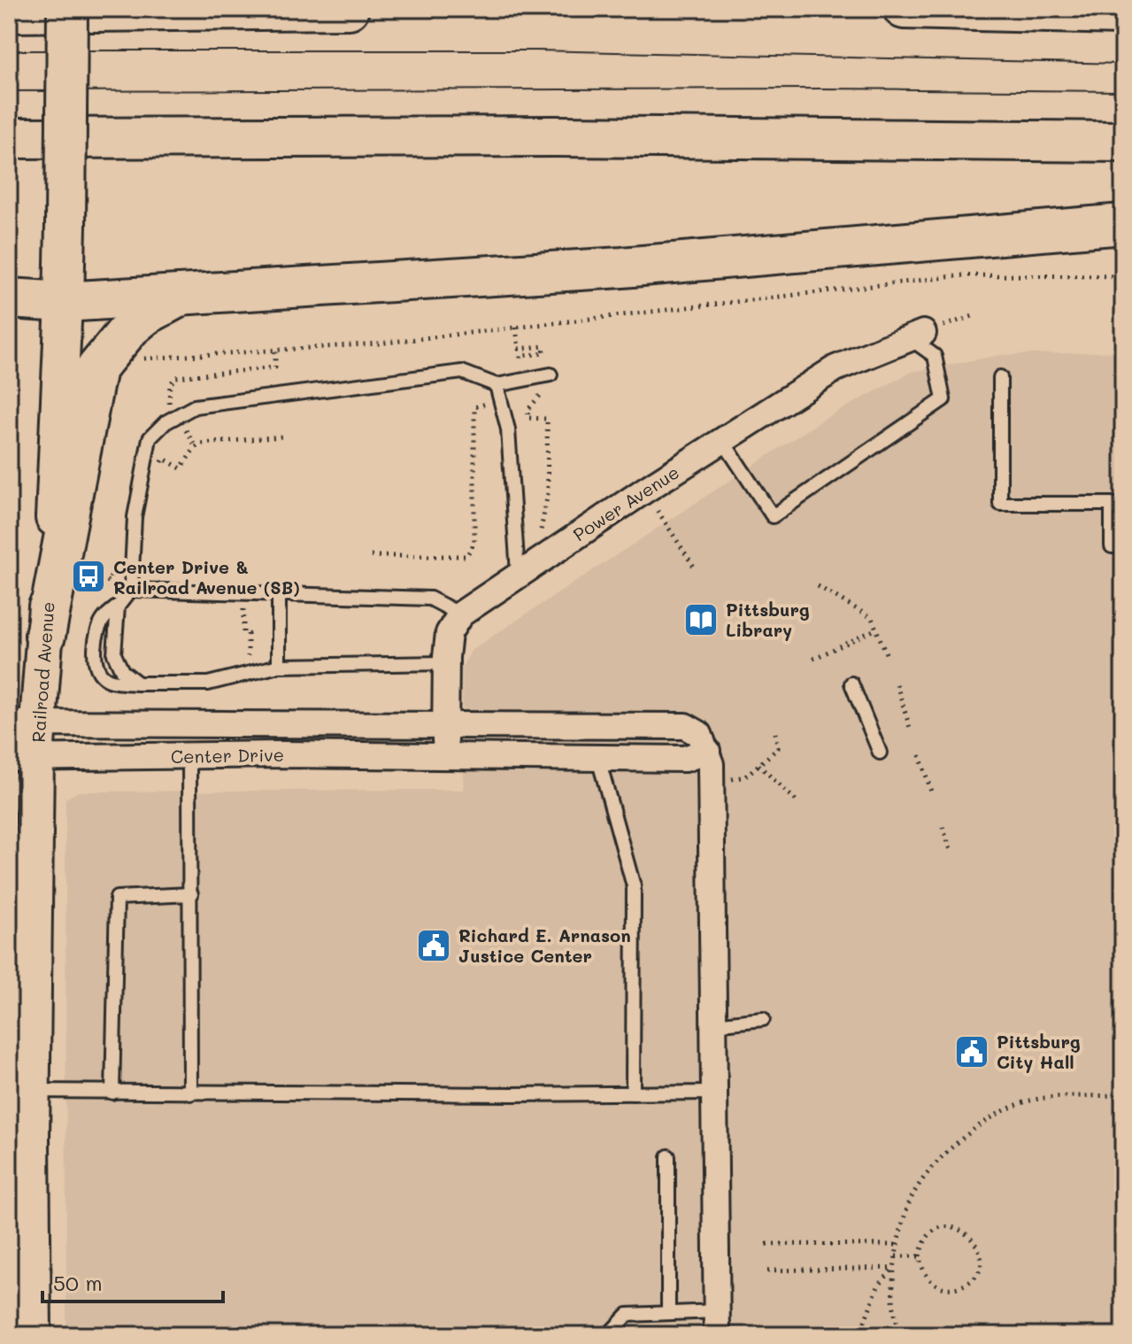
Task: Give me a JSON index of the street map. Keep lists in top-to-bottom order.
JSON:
{
  "streets": {
    "main road": ["Railroad Avenue"],
    "street": ["Power Avenue", "Center Drive"]
  },
  "crossings": [
    ["Railroad Avenue", "Center Drive"]
  ],
  "places": {
    "bus stop": ["Center Drive & Railroad Avenue (SB)"],
    "library": ["Pittsburg Library"],
    "public building": ["Richard E. Arnason Justice Center", "Pittsburg City Hall"]
  },
  "scale_bar": "50 m"
}
